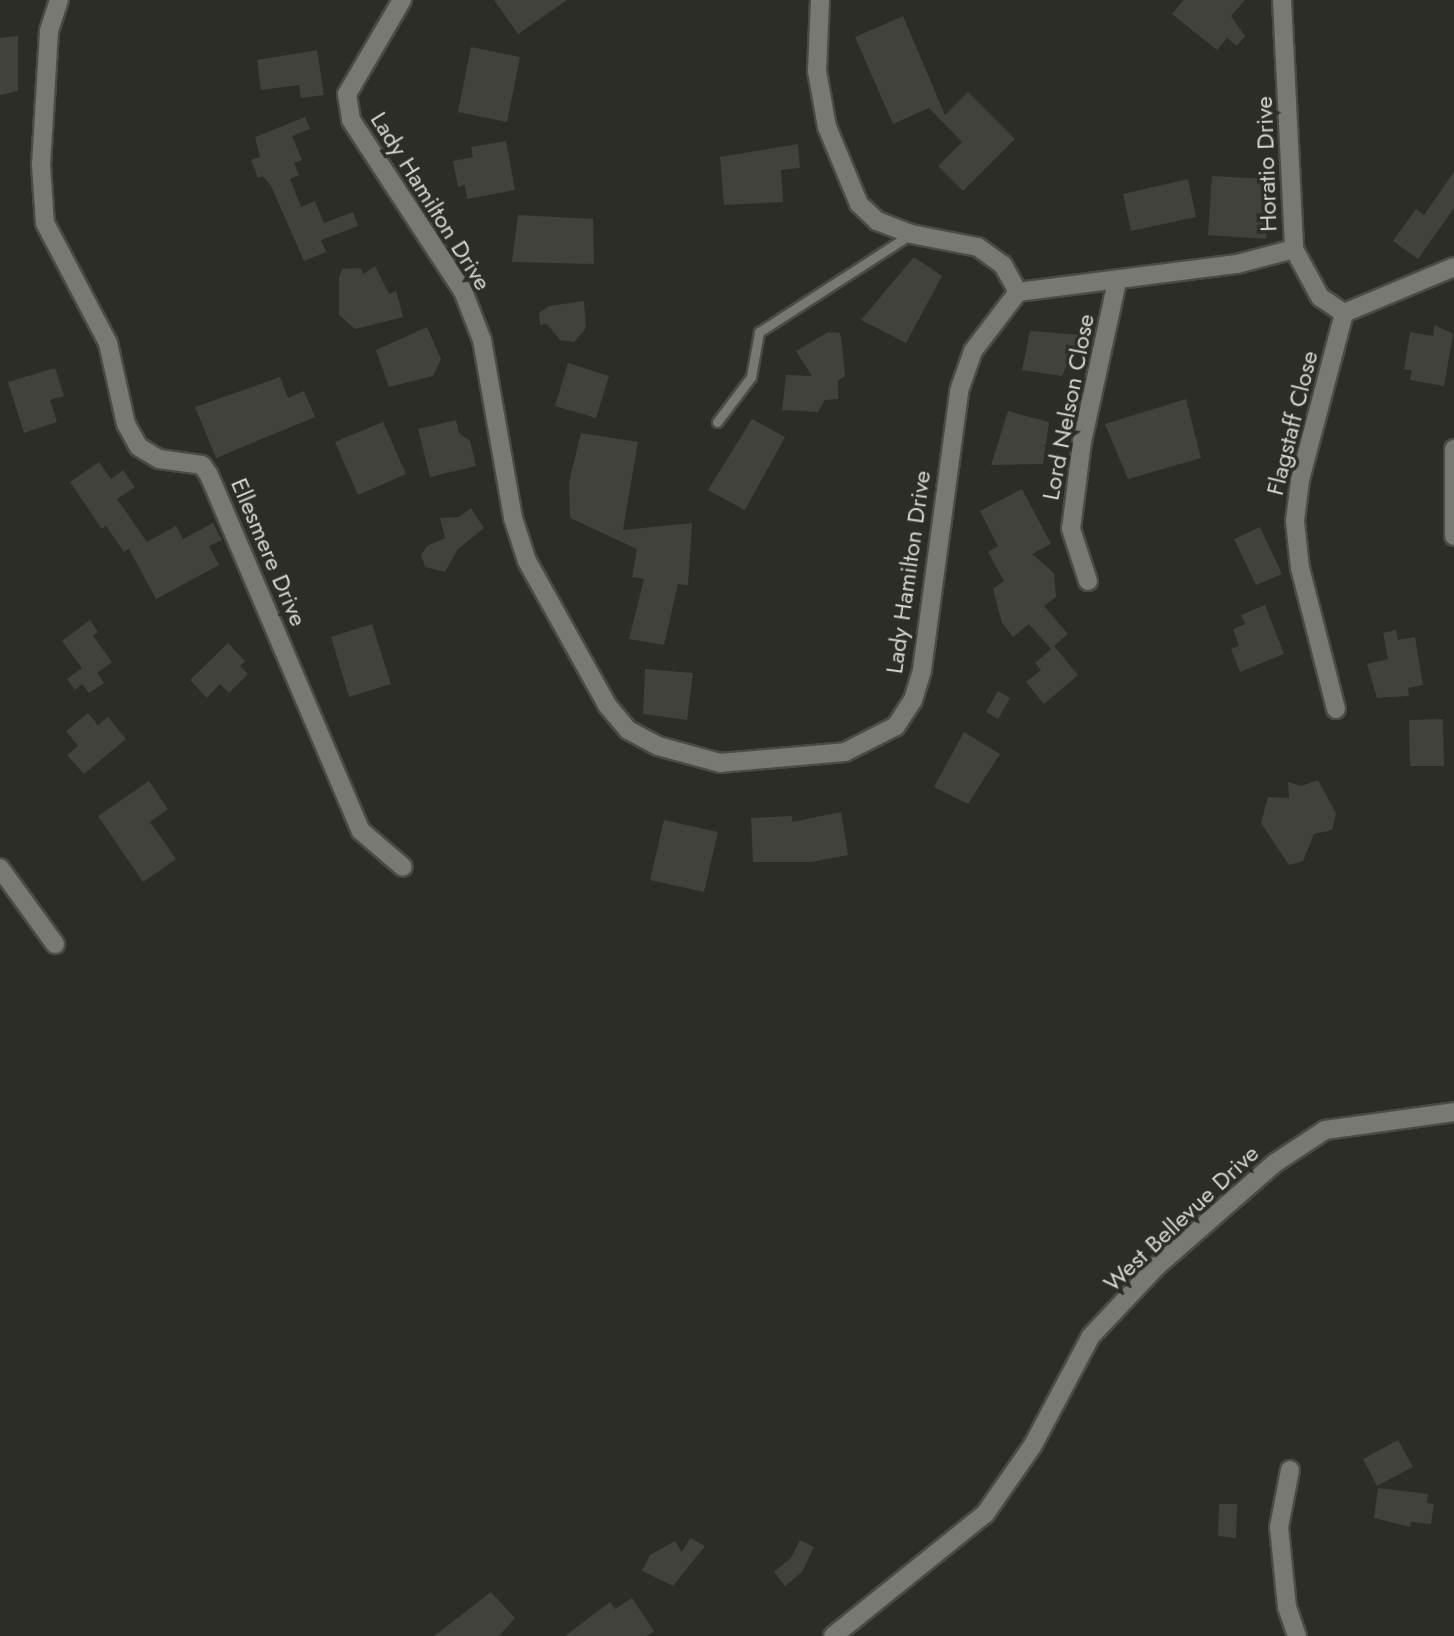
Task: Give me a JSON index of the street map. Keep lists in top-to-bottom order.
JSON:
{
  "streets": {
    "street": [
      "Horatio Drive",
      "Lady Hamilton Drive",
      "Lord Nelson Close",
      "Flagstaff Close",
      "Ellesmere Drive",
      "West Bellevue Drive"
    ]
  },
  "crossings": [
    ["Horatio Drive", "Flagstaff Close"]
  ]
}
